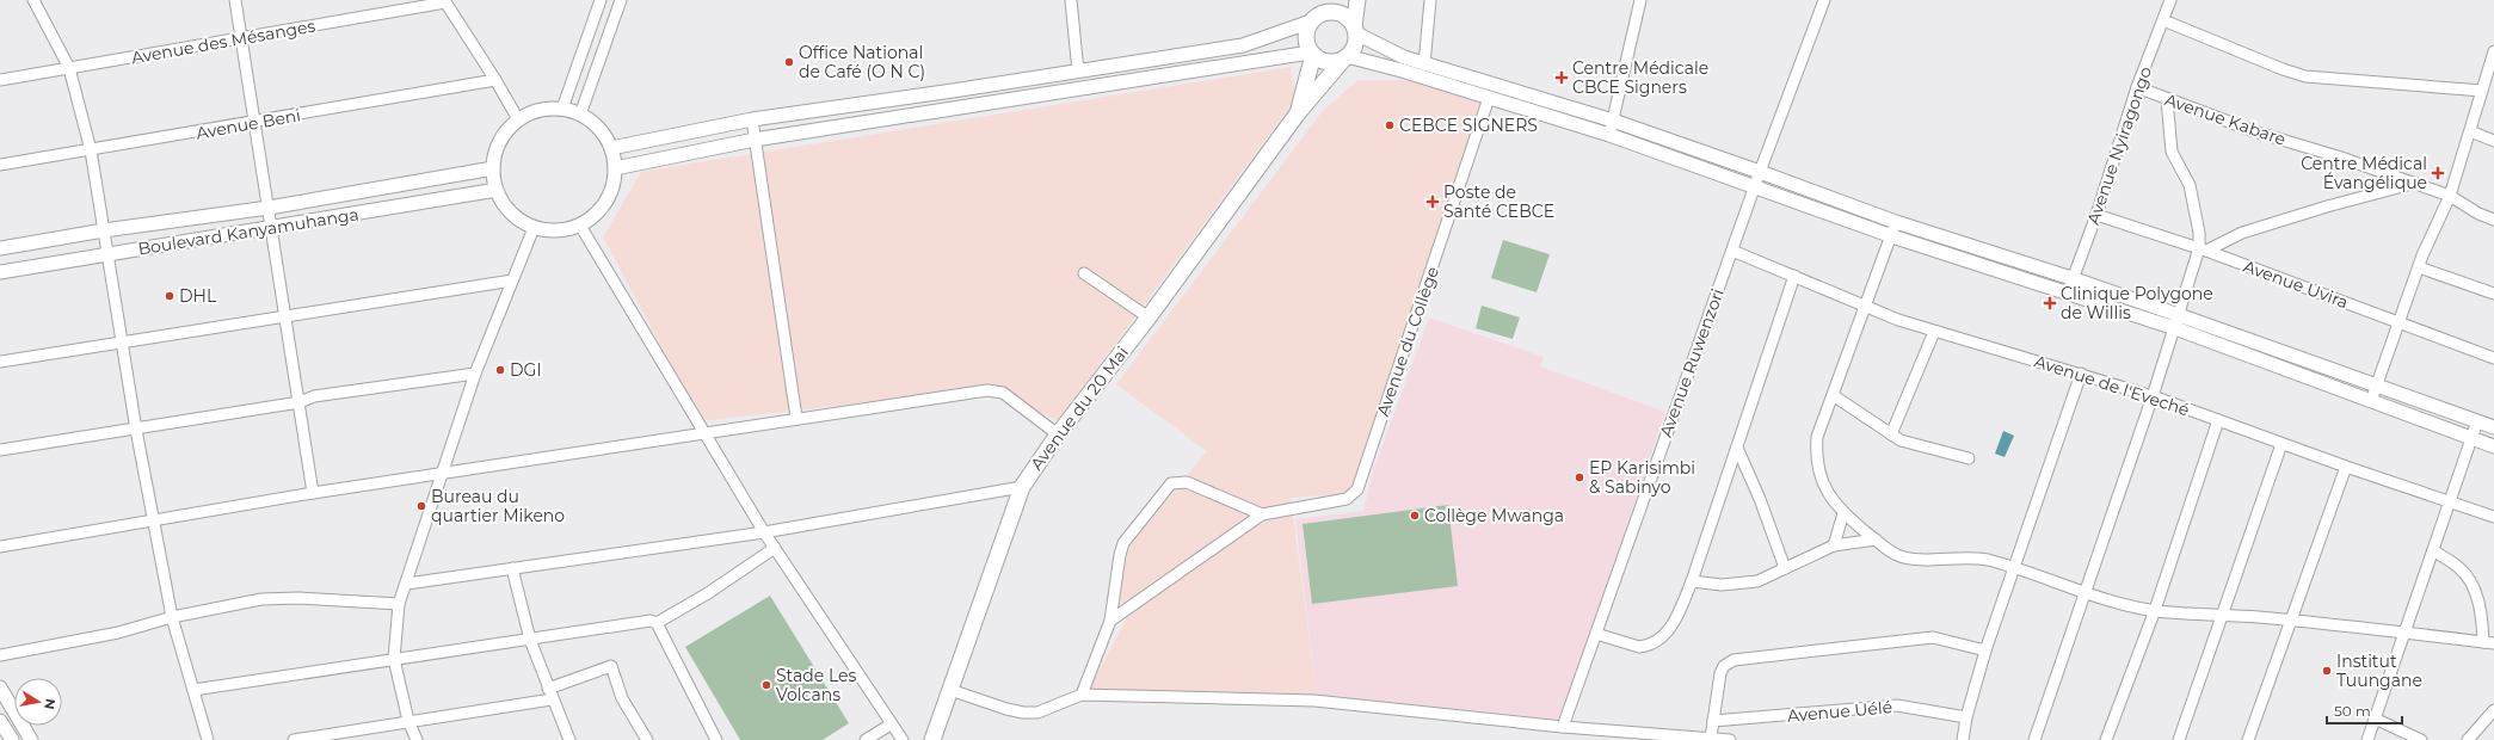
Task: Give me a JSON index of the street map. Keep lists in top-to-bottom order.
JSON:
{
  "streets": {
    "highway": ["Avenue du 20 Mai"],
    "main road": ["Boulevard Kanyamuhanga"],
    "street": [
      "Avenue des Mésanges",
      "Avenue Kabare",
      "Avenue Beni",
      "Avenue Nyiragongo",
      "Avenue Uvira",
      "Avenue du Collège",
      "Avenue Ruwenzori",
      "Avenue de l'Eveché",
      "Avenue Uélé"
    ]
  },
  "crossings": [
    ["Avenue Kabare", "Avenue Nyiragongo"],
    ["Avenue Nyiragongo", "Avenue Uvira"],
    ["Avenue Ruwenzori", "Avenue de l'Eveché"]
  ],
  "places": {
    "other": [
      "Office National de Café (O N C)",
      "CEBCE SIGNERS",
      "DHL",
      "DGI",
      "EP Karisimbi & Sabinyo",
      "Bureau du quartier Mikeno",
      "Collège Mwanga",
      "Institut Tuungane",
      "Stade Les Volcans"
    ],
    "health": [
      "Centre Médicale CBCE Signers",
      "Centre Médical Évangélique",
      "Poste de Santé CEBCE",
      "Clinique Polygone de Willis"
    ]
  },
  "scale_bar": "50 m",
  "north": "right"
}
